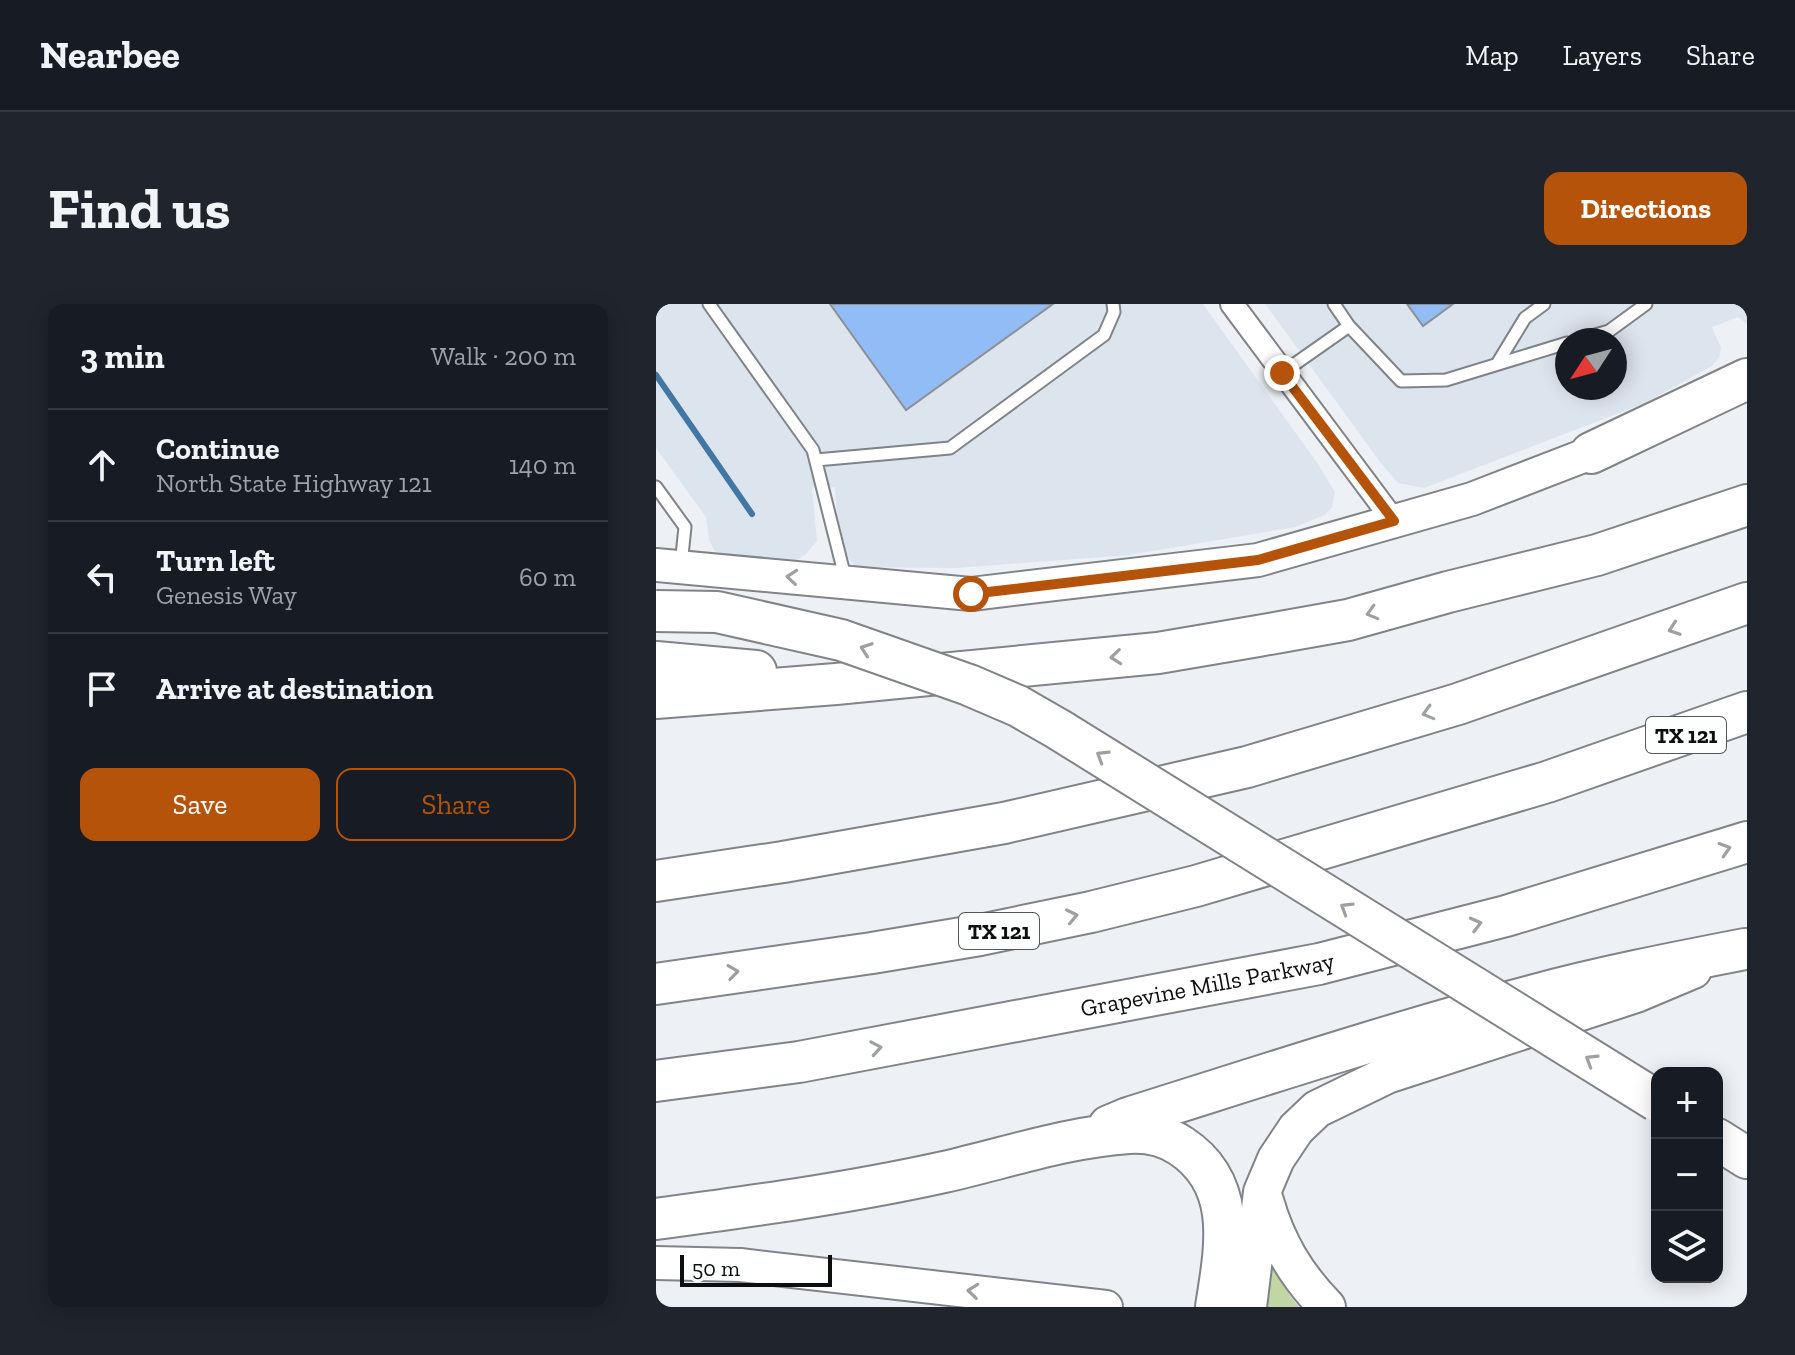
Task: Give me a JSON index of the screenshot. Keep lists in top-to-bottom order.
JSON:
{
  "streets": {
    "highway": ["TX 121", "Grapevine Mills Parkway"]
  },
  "scale_bar": "50 m",
  "north": "bottom left",
  "page": {
    "header": "Nearbee",
    "nav": ["Map", "Layers", "Share"],
    "buttons": [
      "Directions",
      ["Save", "Share"]
    ],
    "title": "Find us",
    "heading": ["3 min", "Walk · 200 m"],
    "list": [
      ["Continue", "North State Highway 121", "140 m"],
      ["Turn left", "Genesis Way", "60 m"],
      "Arrive at destination"
    ],
    "map_buttons": ["+", "−"],
    "scale": "50 m"
  }
}
